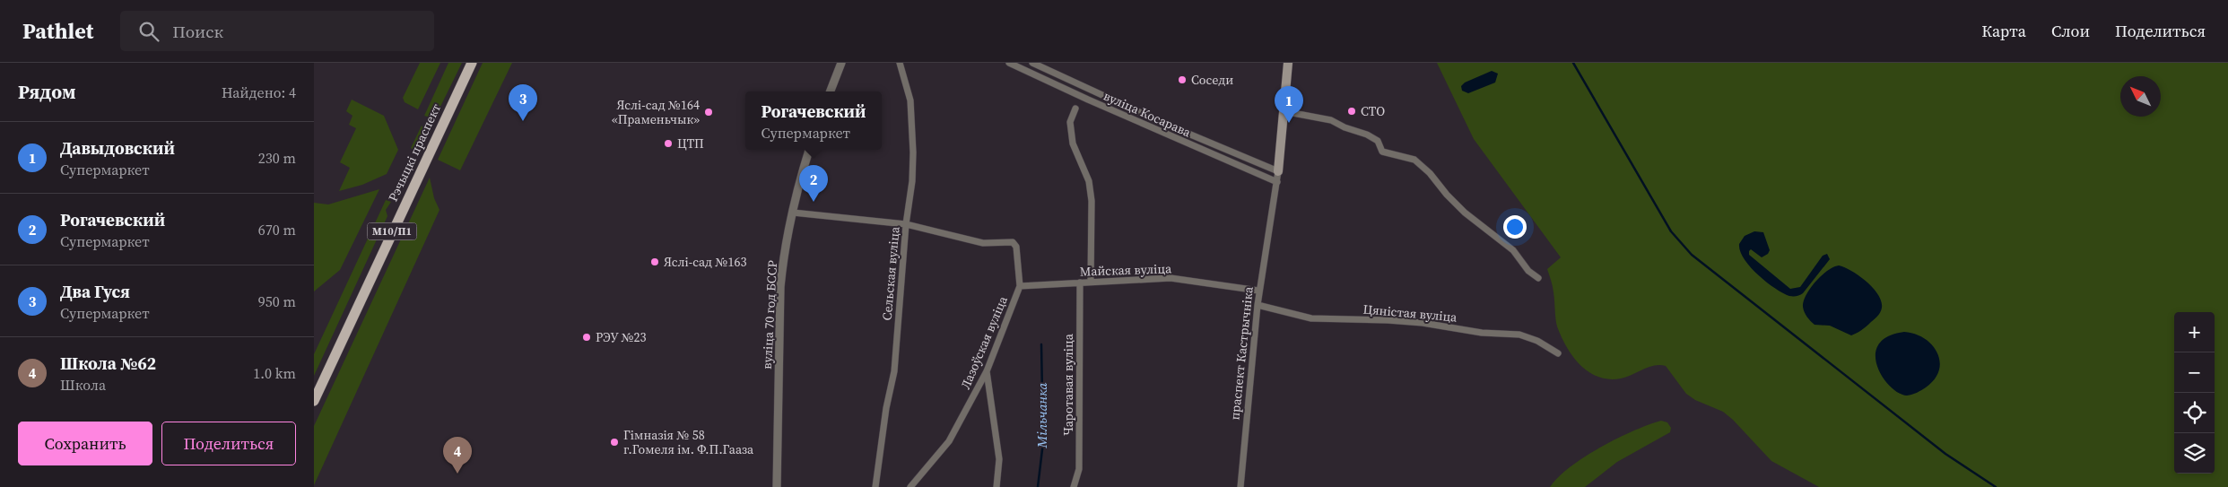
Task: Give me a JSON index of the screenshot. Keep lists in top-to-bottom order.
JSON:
{
  "streets": {
    "main road": ["Рэчыцкі праспект", "М10/П1"],
    "street": [
      "вуліца Косарава",
      "Майская вуліца",
      "Сельская вуліца",
      "Цяністая вуліца",
      "вуліца 70 год БССР",
      "Лазоўская вуліца",
      "праспект Кастрычніка",
      "Чаротавая вуліца"
    ]
  },
  "crossings": [
    ["вуліца Косарава", "праспект Кастрычніка"],
    ["Майская вуліца", "Лазоўская вуліца"],
    ["Майская вуліца", "праспект Кастрычніка"],
    ["Майская вуліца", "Чаротавая вуліца"],
    ["Сельская вуліца", "Лазоўская вуліца"],
    ["Цяністая вуліца", "праспект Кастрычніка"]
  ],
  "water": ["Мільчанка"],
  "places": [
    "Соседи",
    "СТО",
    "Яслі-сад №164 «Праменьчык»",
    "ЦТП",
    "Яслі-сад №163",
    "РЭУ №23",
    "Гімназія № 58 г.Гомеля ім. Ф.П.Гааза"
  ],
  "north": "top left",
  "page": {
    "header": "Pathlet",
    "search": "Поиск",
    "nav": ["Карта", "Слои", "Поделиться"],
    "heading": ["Рядом", "Найдено: 4"],
    "pins": [
      "3",
      "1",
      "2",
      "4"
    ],
    "popup": ["Рогачевский", "Супермаркет"],
    "list": [
      {
        "mark": "1",
        "name": "Давыдовский",
        "note": "Супермаркет",
        "value": "230 m"
      },
      {
        "mark": "2",
        "name": "Рогачевский",
        "note": "Супермаркет",
        "value": "670 m"
      },
      {
        "mark": "3",
        "name": "Два Гуся",
        "note": "Супермаркет",
        "value": "950 m"
      },
      {
        "mark": "4",
        "name": "Школа №62",
        "note": "Школа",
        "value": "1.0 km"
      }
    ],
    "map_buttons": ["+", "−"],
    "buttons": ["Сохранить", "Поделиться"]
  }
}
